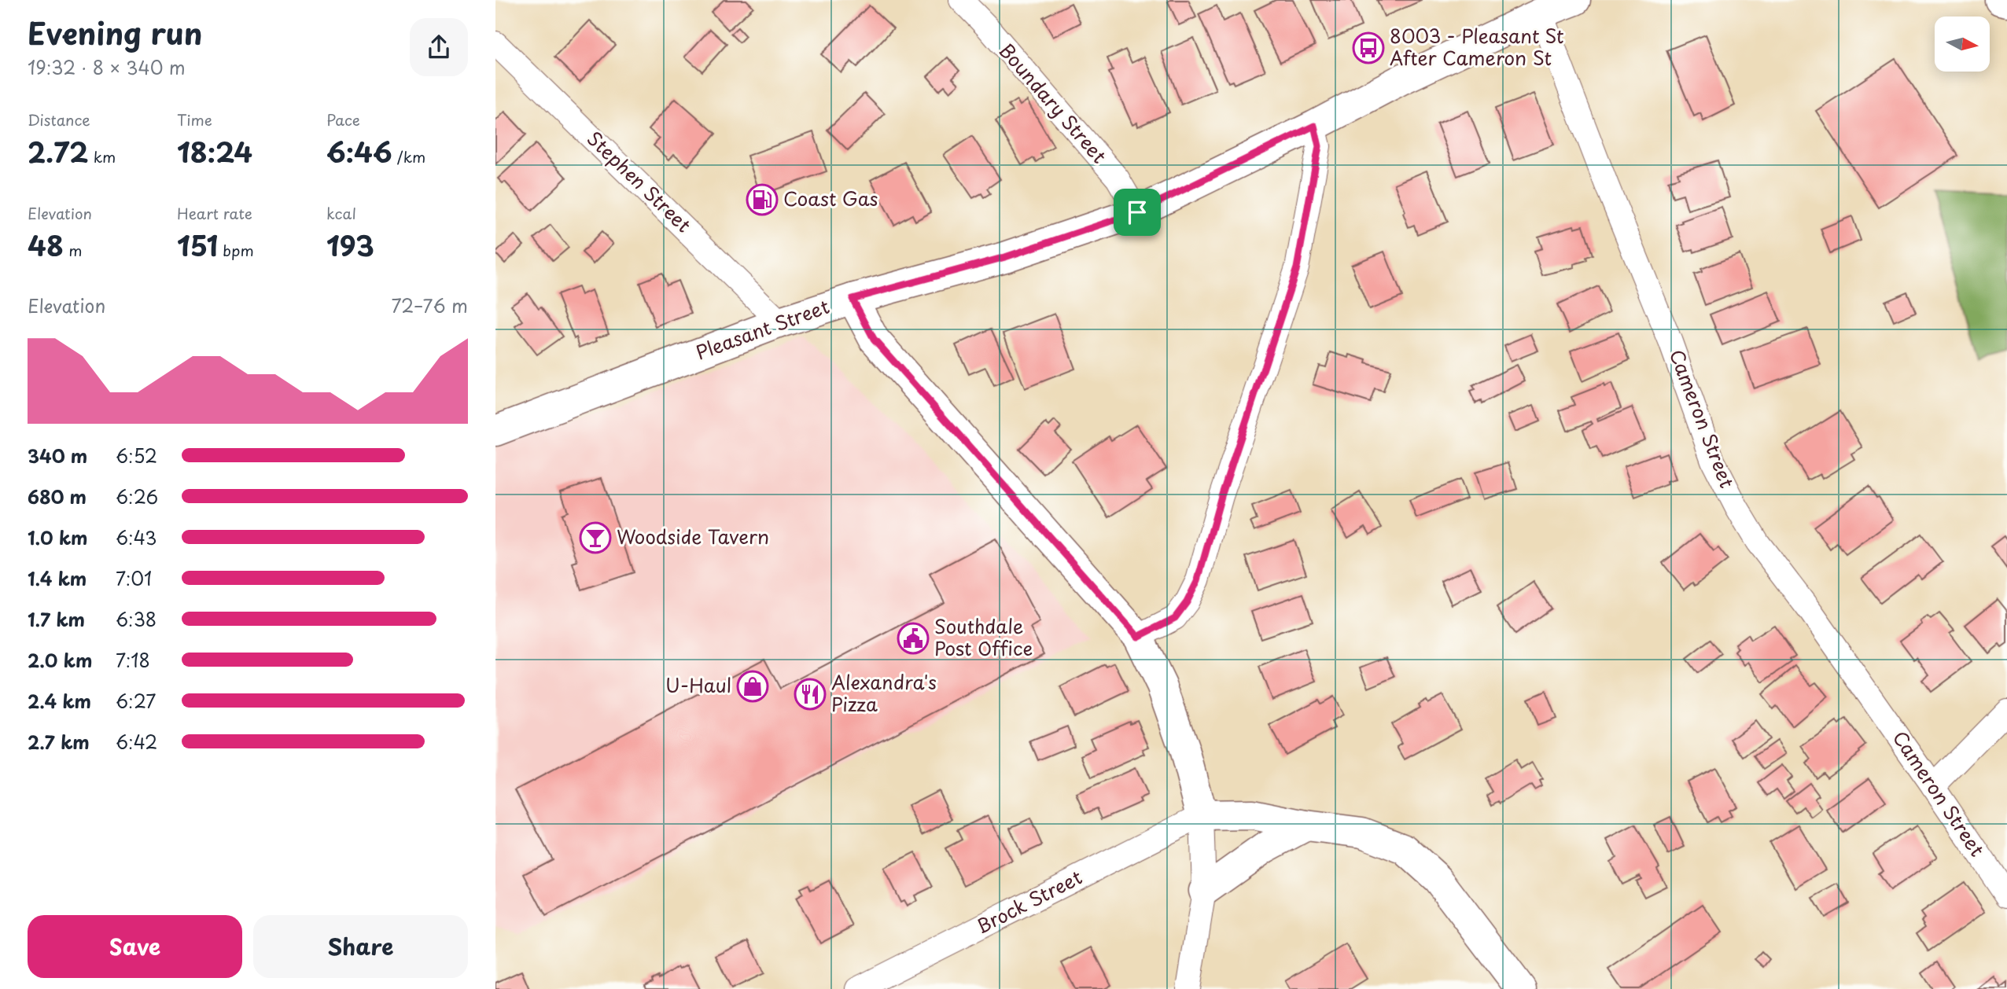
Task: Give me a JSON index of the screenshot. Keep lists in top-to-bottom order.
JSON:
{
  "streets": {
    "main road": ["Pleasant Street"],
    "street": [
      "Boundary Street",
      "Stephen Street",
      "Cameron Street",
      "Brock Street"
    ]
  },
  "crossings": [
    ["Boundary Street", "Pleasant Street"],
    ["Stephen Street", "Pleasant Street"],
    ["Pleasant Street", "Cameron Street"]
  ],
  "places": {
    "bus stop": ["8003 - Pleasant St After Cameron St"],
    "fuel station": ["Coast Gas"],
    "bar": ["Woodside Tavern"],
    "public building": ["Southdale Post Office"],
    "shop": ["U-Haul"],
    "restaurant": ["Alexandra's Pizza"]
  },
  "north": "right",
  "page": {
    "heading": ["Evening run", "19:32 · 8 × 340 m"],
    "stats": [
      ["Distance", "2.72 km"],
      ["Time", "18:24"],
      ["Pace", "6:46 /km"],
      ["Elevation", "48 m"],
      ["Heart rate", "151 bpm"],
      ["kcal", "193"]
    ],
    "chart": ["Elevation", "72–76 m"],
    "list": [
      {
        "name": "340 m",
        "note": "6:52"
      },
      {
        "name": "680 m",
        "note": "6:26"
      },
      {
        "name": "1.0 km",
        "note": "6:43"
      },
      {
        "name": "1.4 km",
        "note": "7:01"
      },
      {
        "name": "1.7 km",
        "note": "6:38"
      },
      {
        "name": "2.0 km",
        "note": "7:18"
      },
      {
        "name": "2.4 km",
        "note": "6:27"
      },
      {
        "name": "2.7 km",
        "note": "6:42"
      }
    ],
    "buttons": ["Save", "Share"]
  }
}
